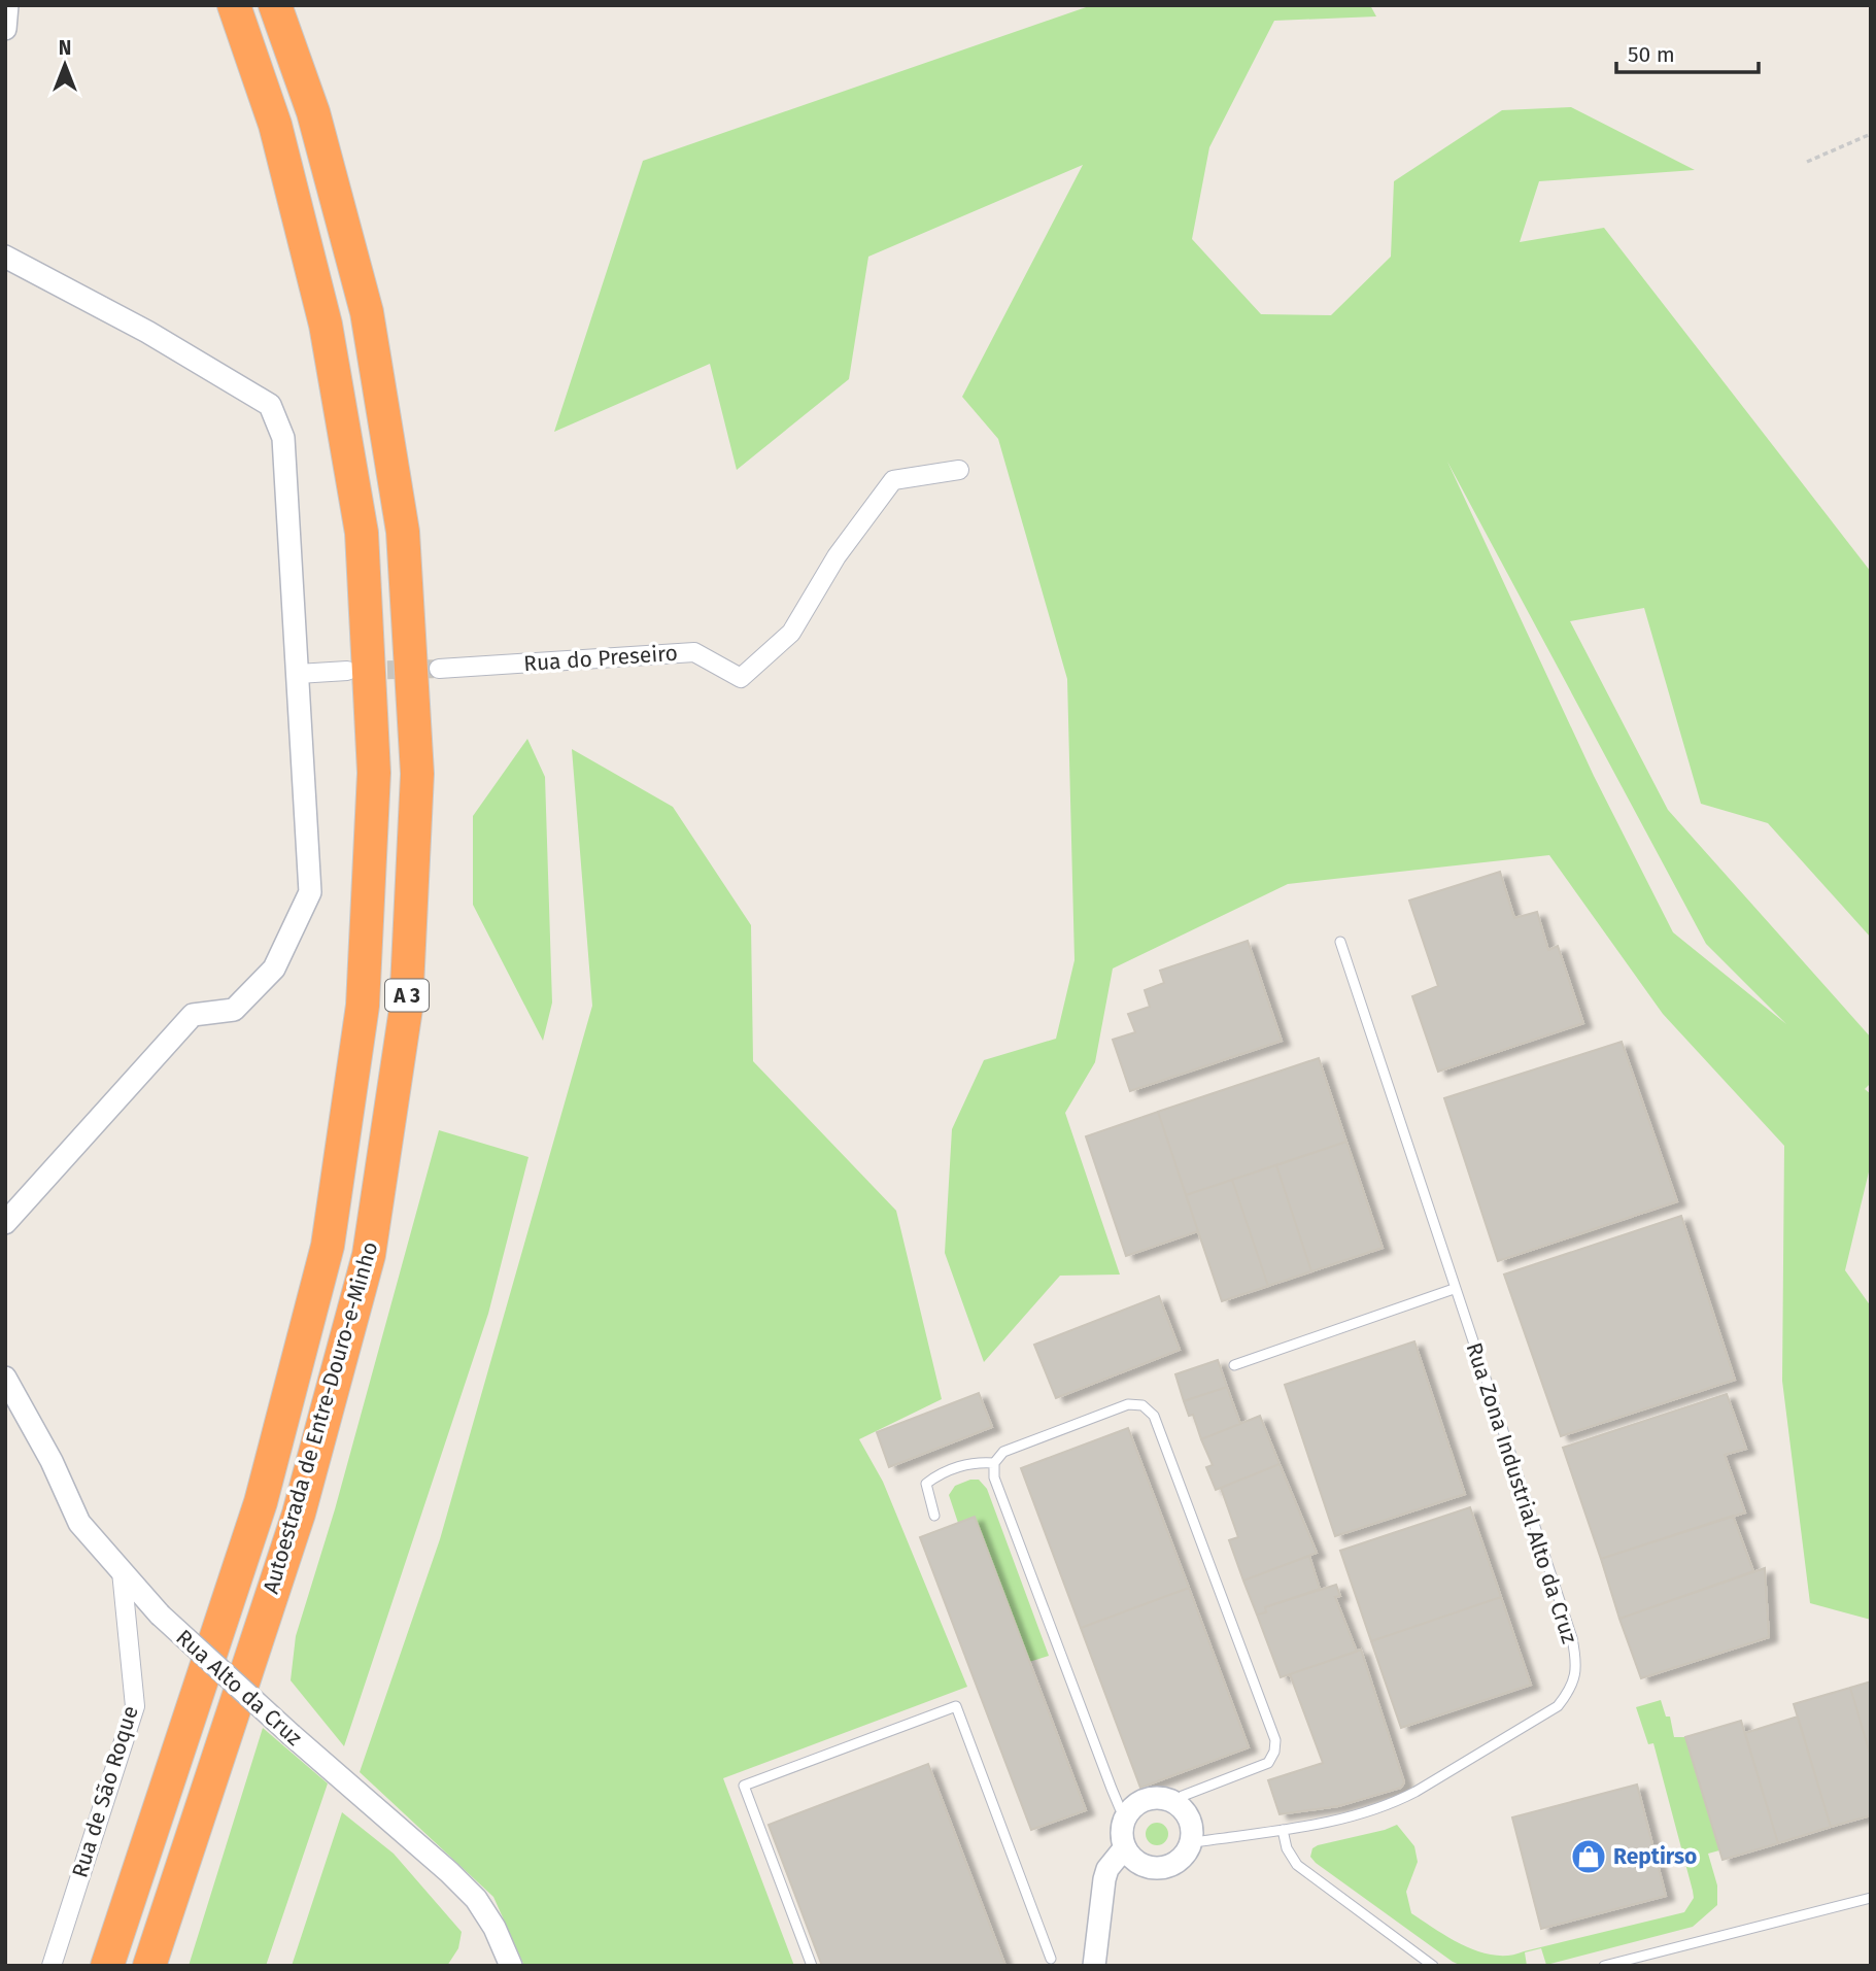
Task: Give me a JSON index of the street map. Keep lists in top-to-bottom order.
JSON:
{
  "streets": {
    "highway": ["A 3", "Autoestrada de Entre-Douro-e-Minho"],
    "street": ["Rua do Preseiro", "Rua Alto da Cruz", "Rua de São Roque"],
    "lane": ["Rua Zona Industrial Alto da Cruz"]
  },
  "crossings": [
    ["Rua Alto da Cruz", "Rua de São Roque"]
  ],
  "places": {
    "shop": ["Reptirso"]
  },
  "scale_bar": "50 m",
  "north": "top"
}
